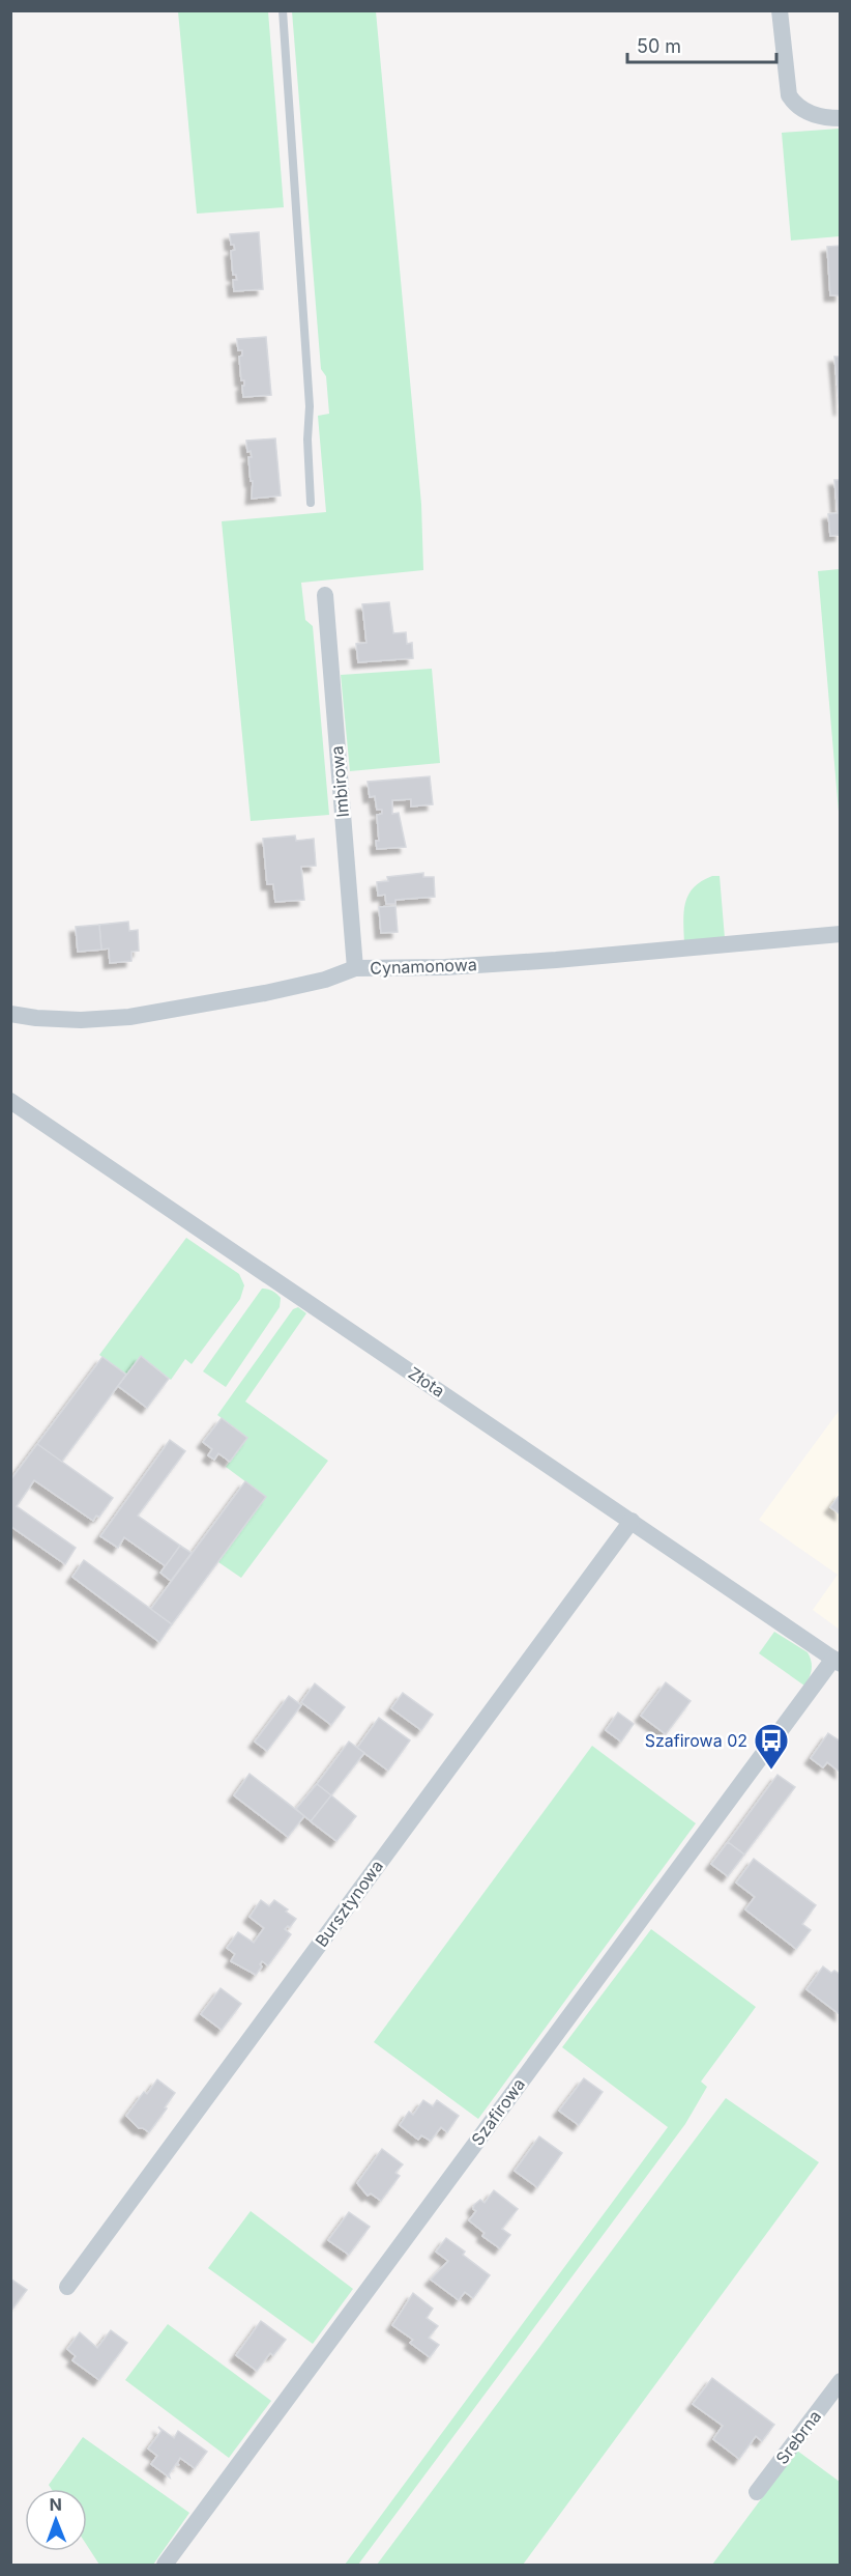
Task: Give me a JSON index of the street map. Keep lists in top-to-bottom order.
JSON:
{
  "streets": {
    "street": [
      "Imbirowa",
      "Cynamonowa",
      "Złota",
      "Bursztynowa",
      "Szafirowa",
      "Srebrna"
    ]
  },
  "crossings": [
    ["Imbirowa", "Cynamonowa"],
    ["Złota", "Bursztynowa"],
    ["Złota", "Szafirowa"]
  ],
  "places": {
    "bus stop": ["Szafirowa 02"]
  },
  "scale_bar": "50 m",
  "north": "top"
}
